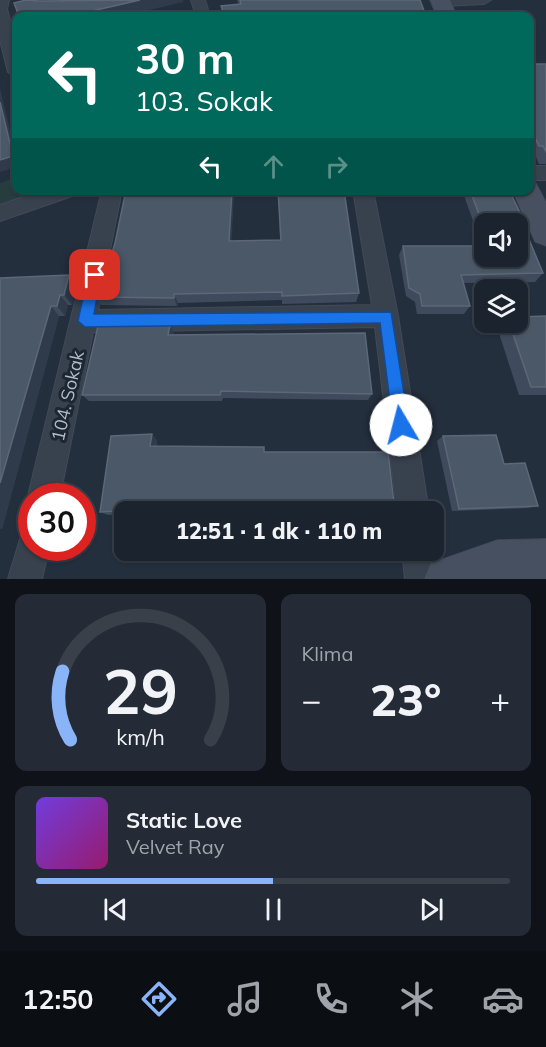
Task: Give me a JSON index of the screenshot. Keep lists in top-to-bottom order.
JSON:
{
  "streets": {
    "street": ["104. Sokak"]
  },
  "page": {
    "turn": ["30 m", "103. Sokak"],
    "limit": "30",
    "trip": "12:51 · 1 dk · 110 m",
    "tile": "Klima",
    "heat": ["−", "23°", "+"],
    "song": ["Static Love", "Velvet Ray"],
    "tabs": "12:50",
    "gauge": ["29", "km/h"]
  }
}
